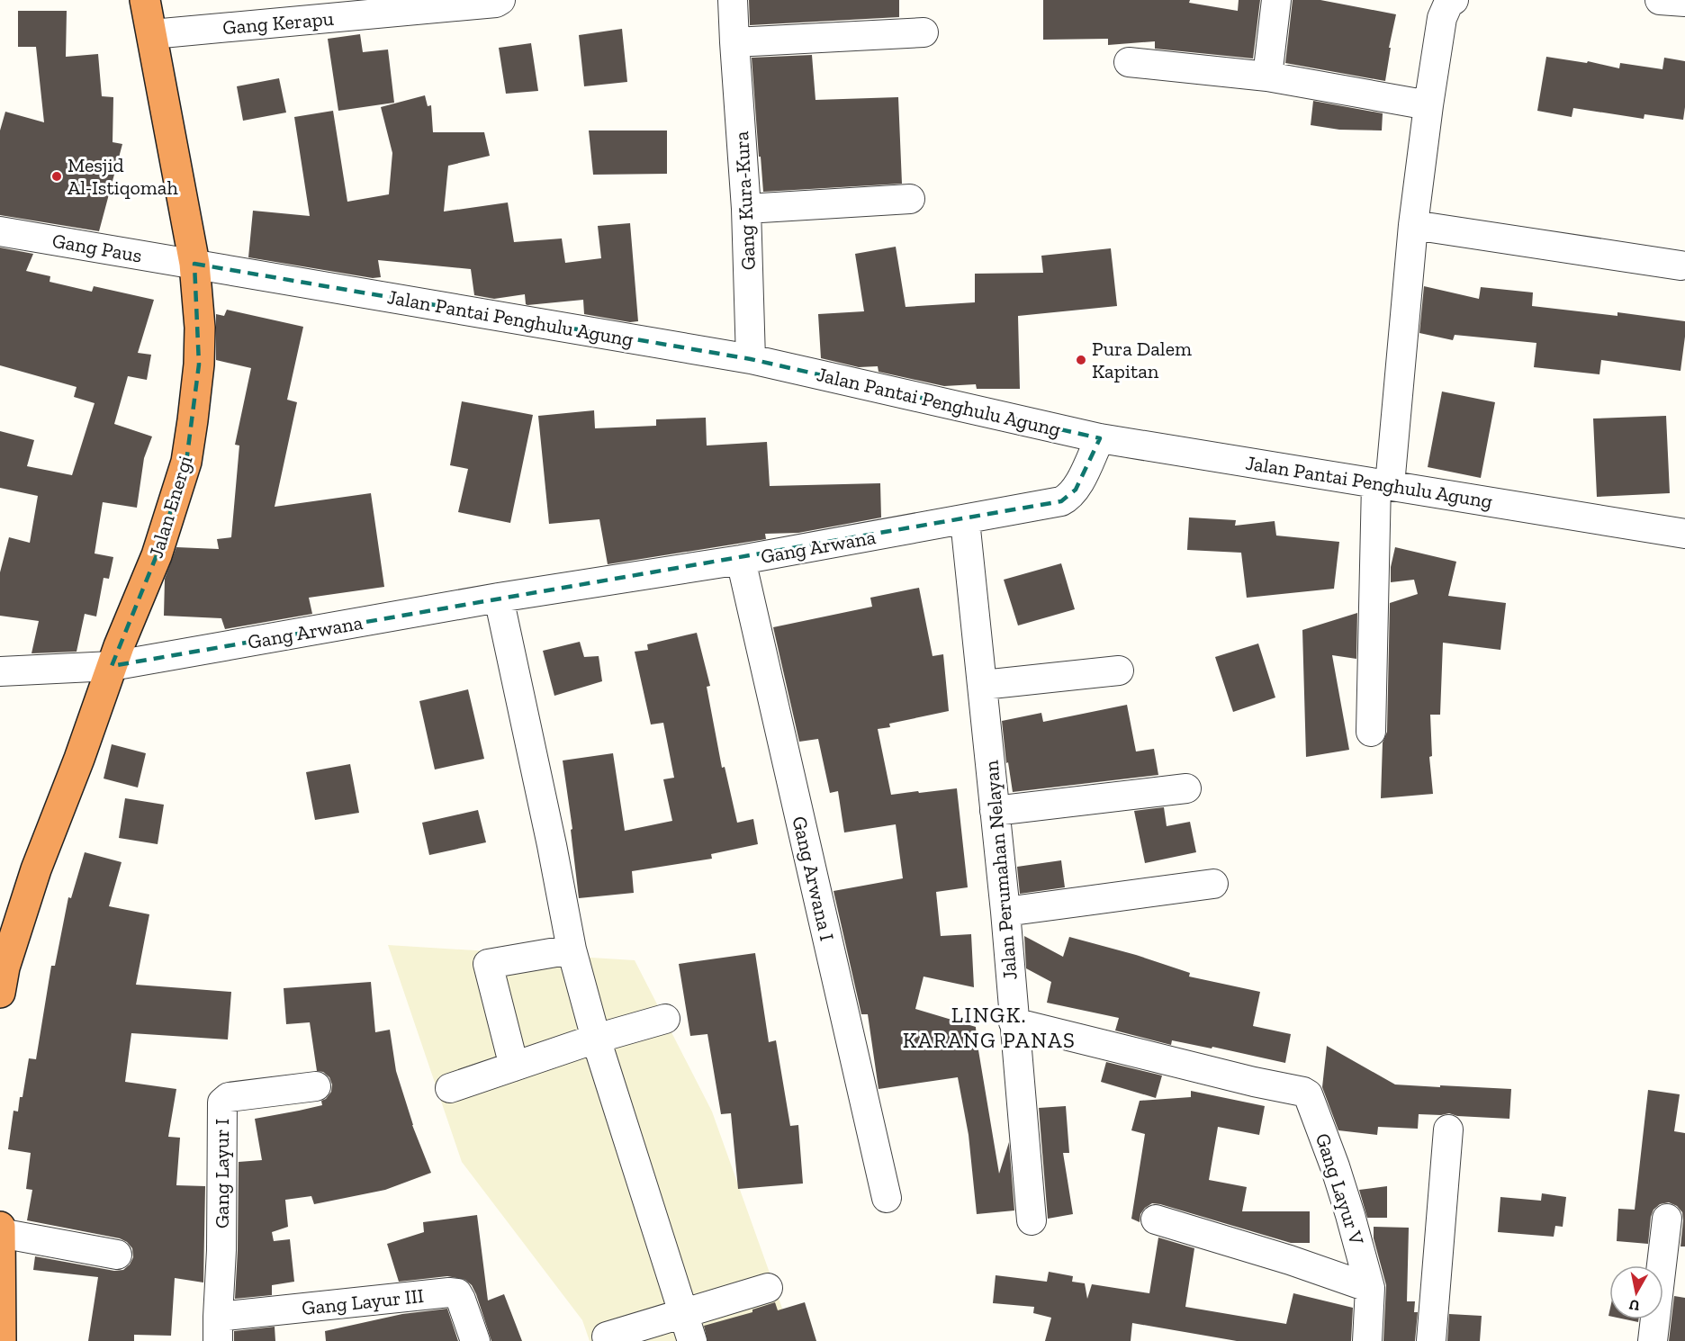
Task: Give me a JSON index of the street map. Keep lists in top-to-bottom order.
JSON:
{
  "streets": {
    "highway": ["Jalan Energi"],
    "street": [
      "Gang Kerapu",
      "Gang Kura-Kura",
      "Gang Paus",
      "Jalan Pantai Penghulu Agung",
      "Gang Arwana",
      "Jalan Perumahan Nelayan",
      "Gang Arwana I",
      "Gang Layur I",
      "Gang Layur V",
      "Gang Layur III"
    ]
  },
  "crossings": [
    ["Gang Kerapu", "Jalan Energi"],
    ["Gang Kura-Kura", "Jalan Pantai Penghulu Agung"],
    ["Gang Paus", "Jalan Pantai Penghulu Agung"],
    ["Gang Paus", "Jalan Energi"],
    ["Jalan Pantai Penghulu Agung", "Jalan Energi"],
    ["Jalan Pantai Penghulu Agung", "Gang Arwana"],
    ["Jalan Energi", "Gang Arwana"],
    ["Gang Arwana", "Jalan Perumahan Nelayan"],
    ["Gang Arwana", "Gang Arwana I"],
    ["Jalan Perumahan Nelayan", "Gang Layur V"],
    ["Gang Layur I", "Gang Layur III"]
  ],
  "districts": ["LINGK. KARANG PANAS"],
  "places": ["Mesjid Al-Istiqomah", "Pura Dalem Kapitan"],
  "north": "bottom"
}
